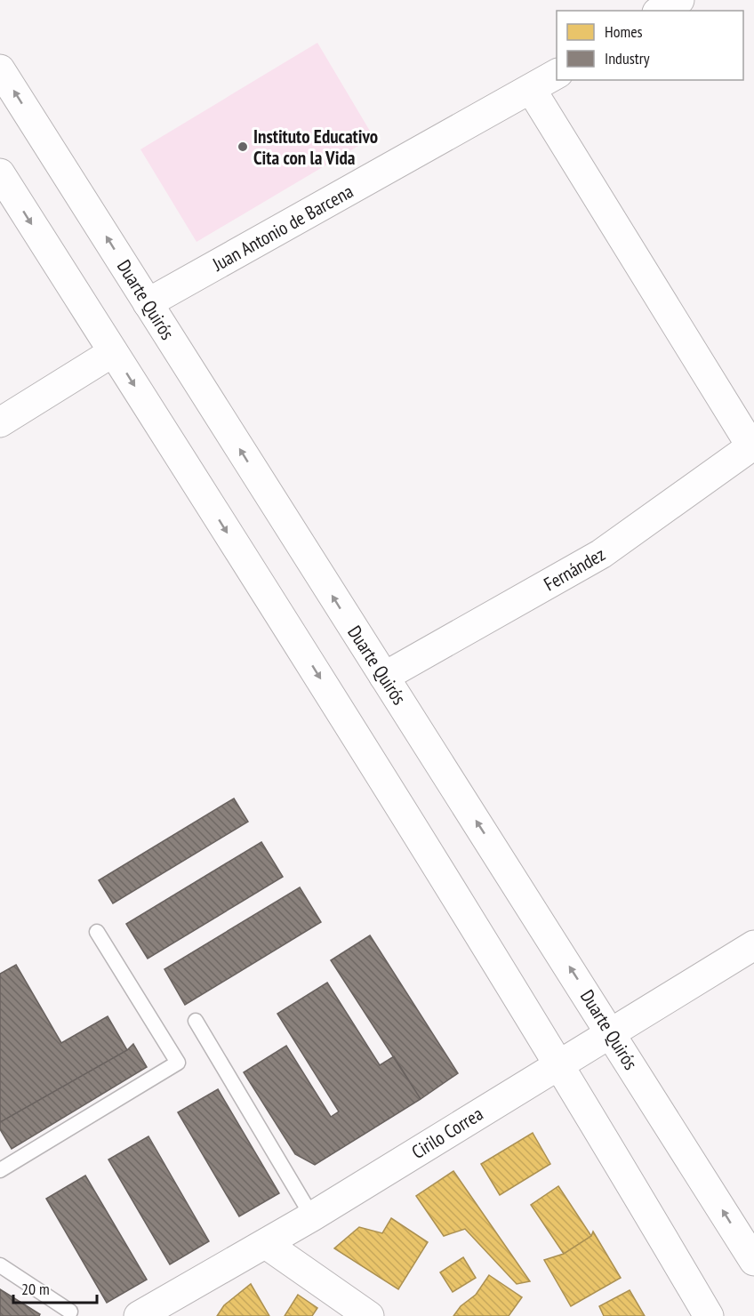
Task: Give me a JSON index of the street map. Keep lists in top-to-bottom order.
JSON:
{
  "streets": {
    "main road": [
      "Juan Antonio de Barcena",
      "Duarte Quirós",
      "Fernández",
      "Cirilo Correa"
    ]
  },
  "crossings": [
    ["Juan Antonio de Barcena", "Duarte Quirós"],
    ["Duarte Quirós", "Fernández"],
    ["Duarte Quirós", "Cirilo Correa"]
  ],
  "places": ["Instituto Educativo Cita con la Vida"],
  "legend": ["Homes", "Industry"],
  "scale_bar": "20 m"
}
